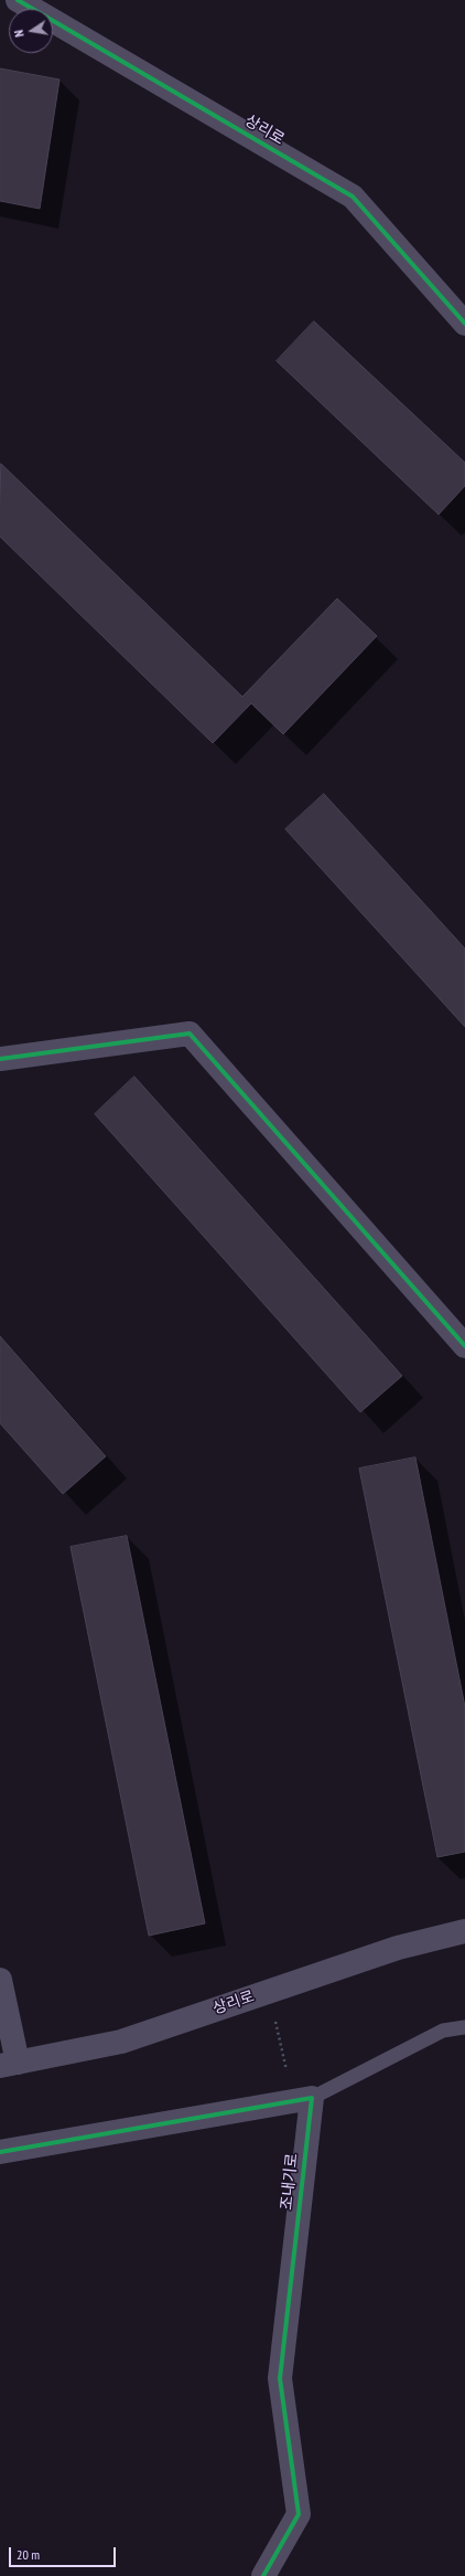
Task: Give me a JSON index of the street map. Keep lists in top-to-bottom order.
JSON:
{
  "streets": {
    "street": ["상리로", "조내기로"]
  },
  "scale_bar": "20 m",
  "north": "left"
}
